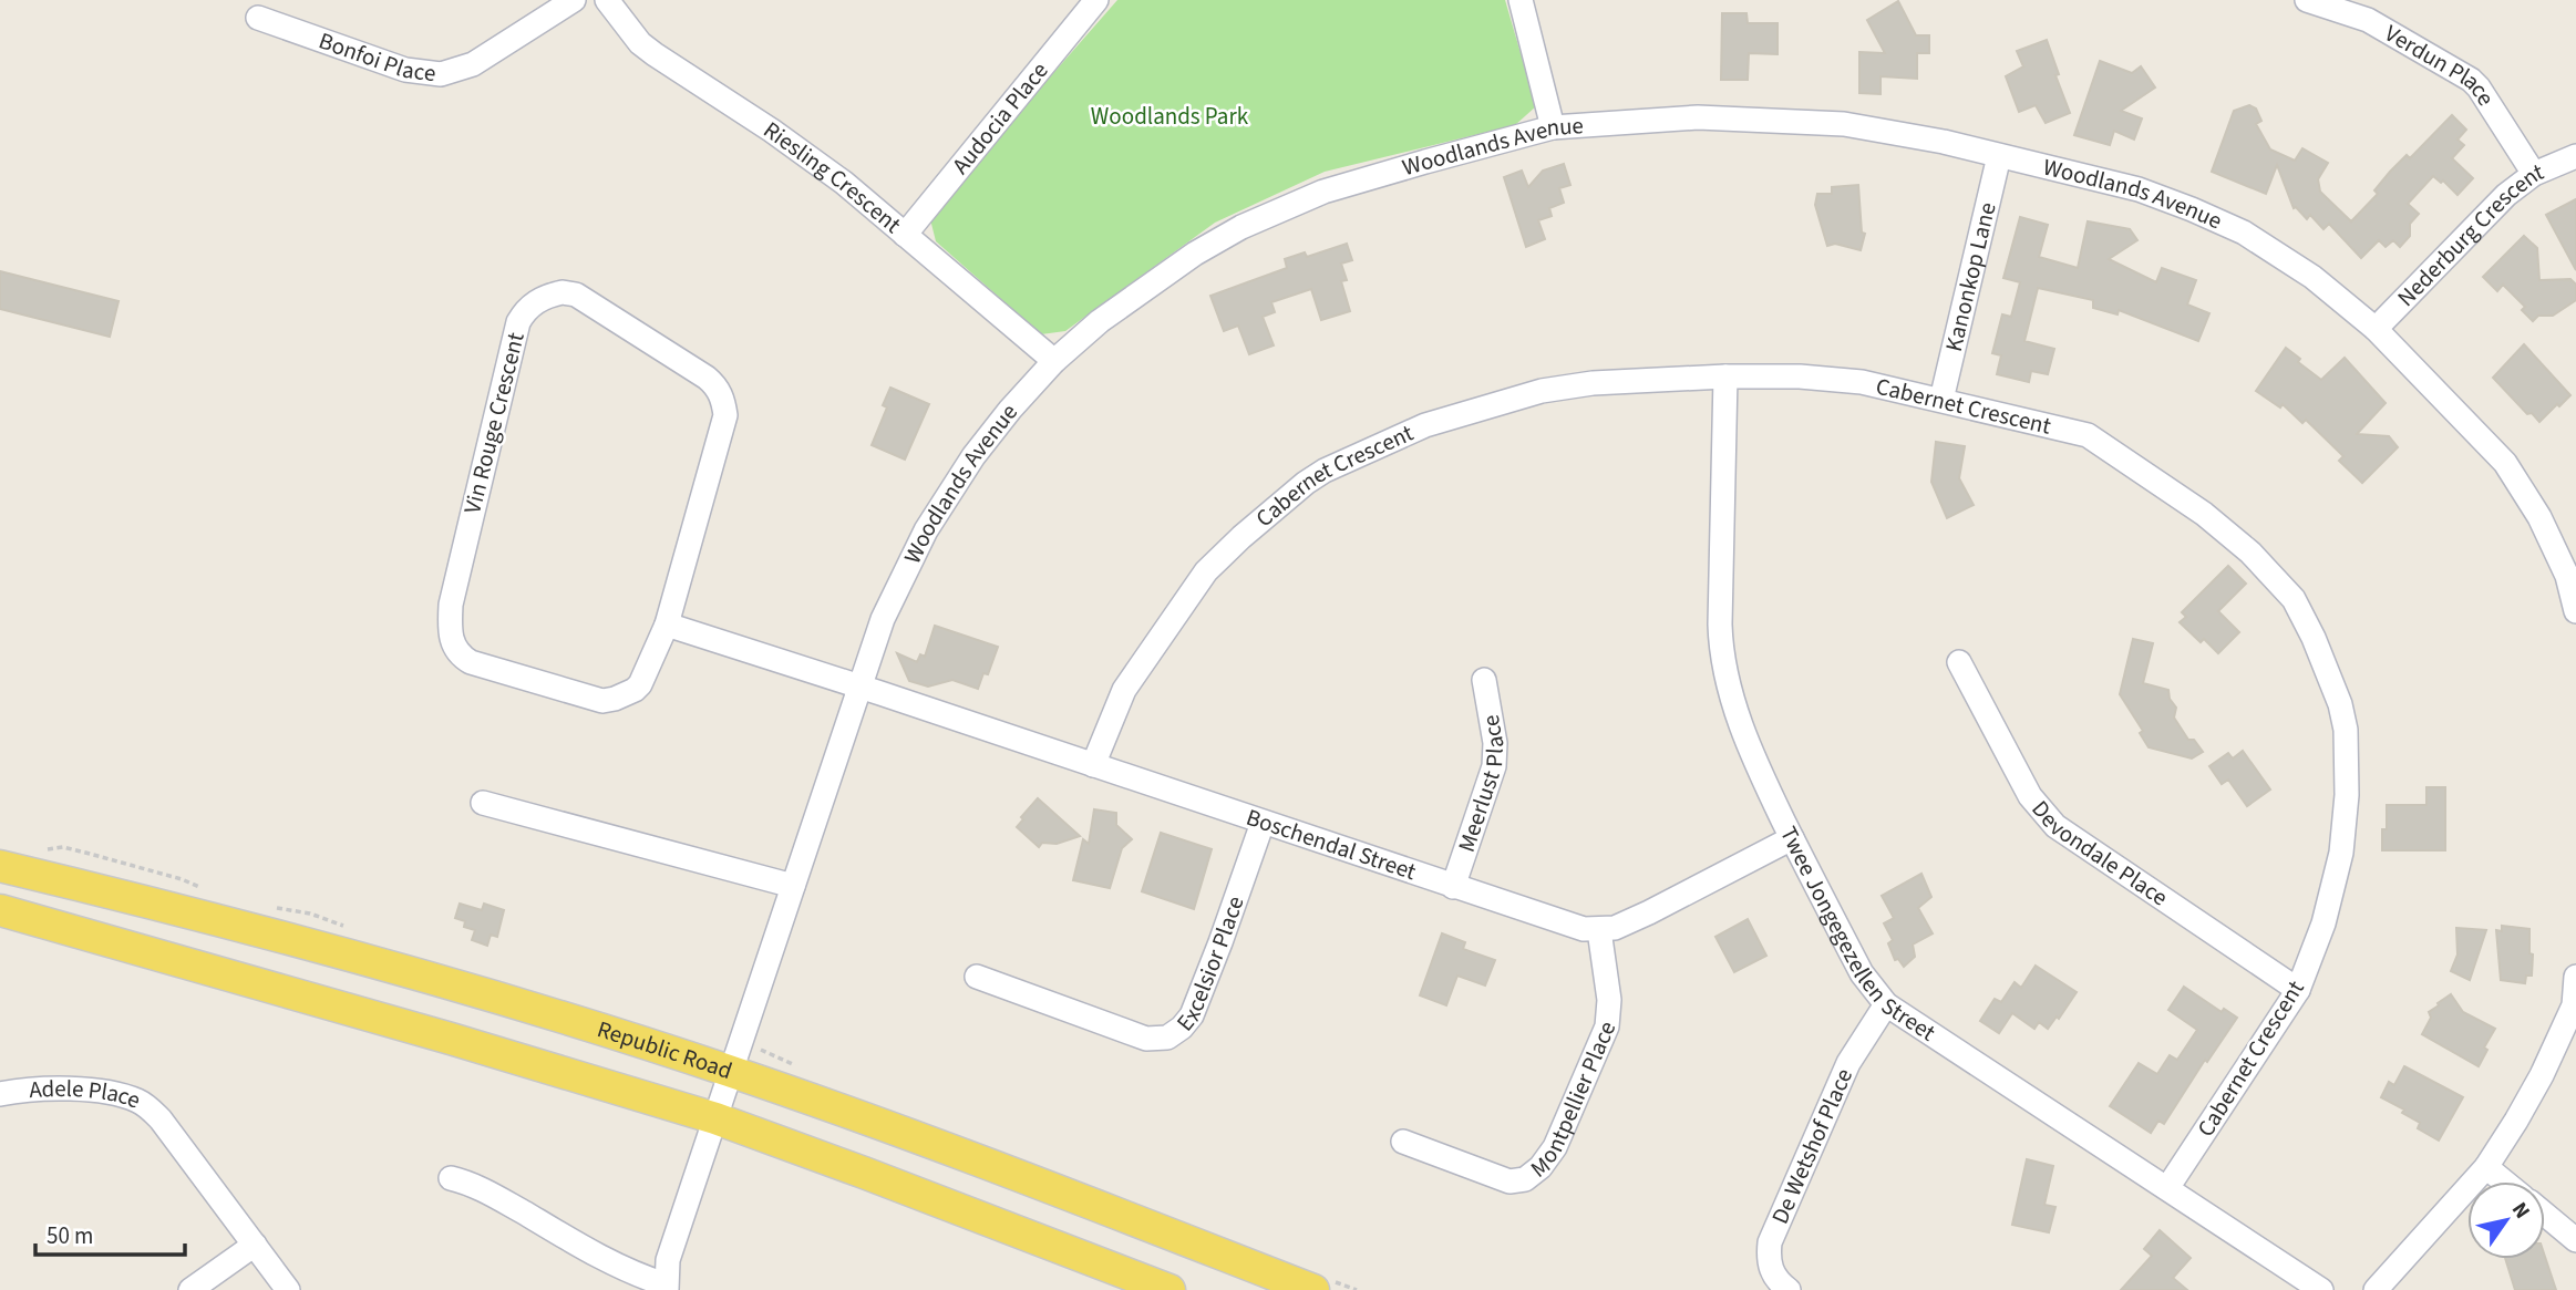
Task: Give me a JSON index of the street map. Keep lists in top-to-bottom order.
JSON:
{
  "streets": {
    "main road": ["Republic Road"],
    "street": [
      "Bonfoi Place",
      "Verdun Place",
      "Audocia Place",
      "Woodlands Avenue",
      "Riesling Crescent",
      "Nederburg Crescent",
      "Kanonkop Lane",
      "Cabernet Crescent",
      "Vin Rouge Crescent",
      "Meerlust Place",
      "Boschendal Street",
      "Devondale Place",
      "Twee Jongegezellen Street",
      "Excelsior Place",
      "Montpellier Place",
      "Adele Place",
      "De Wetshof Place"
    ]
  },
  "crossings": [
    ["Verdun Place", "Nederburg Crescent"],
    ["Audocia Place", "Riesling Crescent"],
    ["Woodlands Avenue", "Riesling Crescent"],
    ["Woodlands Avenue", "Nederburg Crescent"],
    ["Woodlands Avenue", "Kanonkop Lane"],
    ["Woodlands Avenue", "Boschendal Street"],
    ["Woodlands Avenue", "Republic Road"],
    ["Kanonkop Lane", "Cabernet Crescent"],
    ["Cabernet Crescent", "Boschendal Street"],
    ["Cabernet Crescent", "Devondale Place"],
    ["Cabernet Crescent", "Twee Jongegezellen Street"],
    ["Meerlust Place", "Boschendal Street"],
    ["Boschendal Street", "Excelsior Place"],
    ["Boschendal Street", "Montpellier Place"],
    ["Twee Jongegezellen Street", "De Wetshof Place"]
  ],
  "parks": ["Woodlands Park"],
  "scale_bar": "50 m",
  "north": "top right"
}
